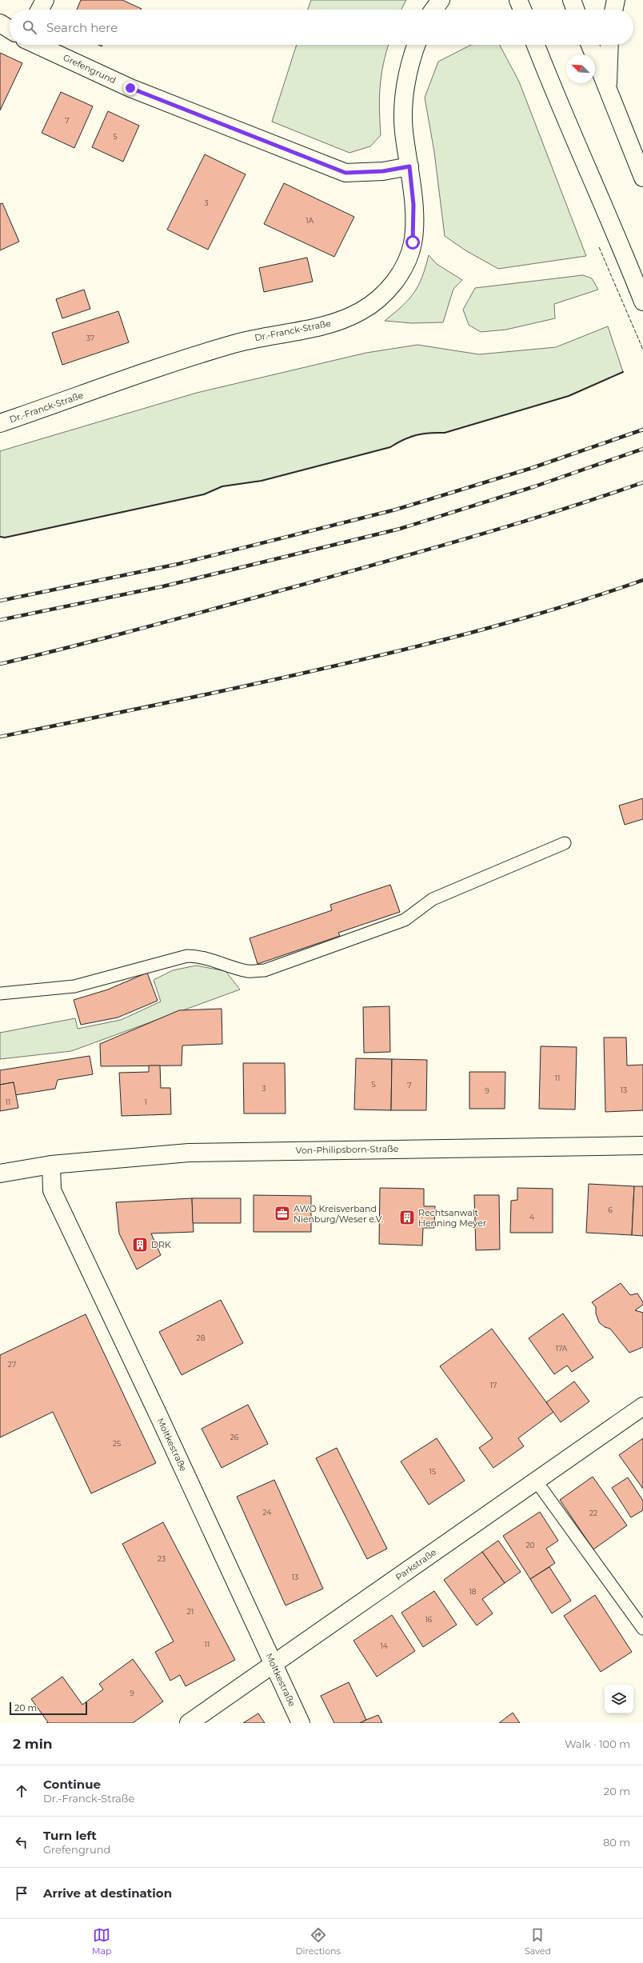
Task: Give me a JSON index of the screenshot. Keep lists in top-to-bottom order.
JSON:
{
  "streets": {
    "street": [
      "Grefengrund",
      "Dr.-Franck-Straße",
      "Von-Philipsborn-Straße",
      "Moltkestraße",
      "Parkstraße"
    ]
  },
  "crossings": [
    ["Grefengrund", "Dr.-Franck-Straße"],
    ["Von-Philipsborn-Straße", "Moltkestraße"],
    ["Moltkestraße", "Parkstraße"]
  ],
  "places": {
    "office": ["AWO Kreisverband Nienburg/Weser e.V."],
    "building": ["Rechtsanwalt Henning Meyer", "DRK"]
  },
  "house_numbers": [
    "7",
    "5",
    "3",
    "1A",
    "37",
    "11",
    "5",
    "7",
    "3",
    "13",
    "9",
    "11",
    "1",
    "6",
    "4",
    "28",
    "17A",
    "27",
    "17",
    "26",
    "25",
    "15",
    "24",
    "22",
    "20",
    "23",
    "13",
    "18",
    "21",
    "16",
    "11",
    "14",
    "9"
  ],
  "scale_bar": "20 m",
  "north": "top left",
  "page": {
    "search": "Search here",
    "scale": "20 m",
    "heading": ["2 min", "Walk · 100 m"],
    "list": [
      ["Continue", "Dr.-Franck-Straße", "20 m"],
      ["Turn left", "Grefengrund", "80 m"],
      "Arrive at destination"
    ],
    "nav": ["Map", "Directions", "Saved"]
  }
}
